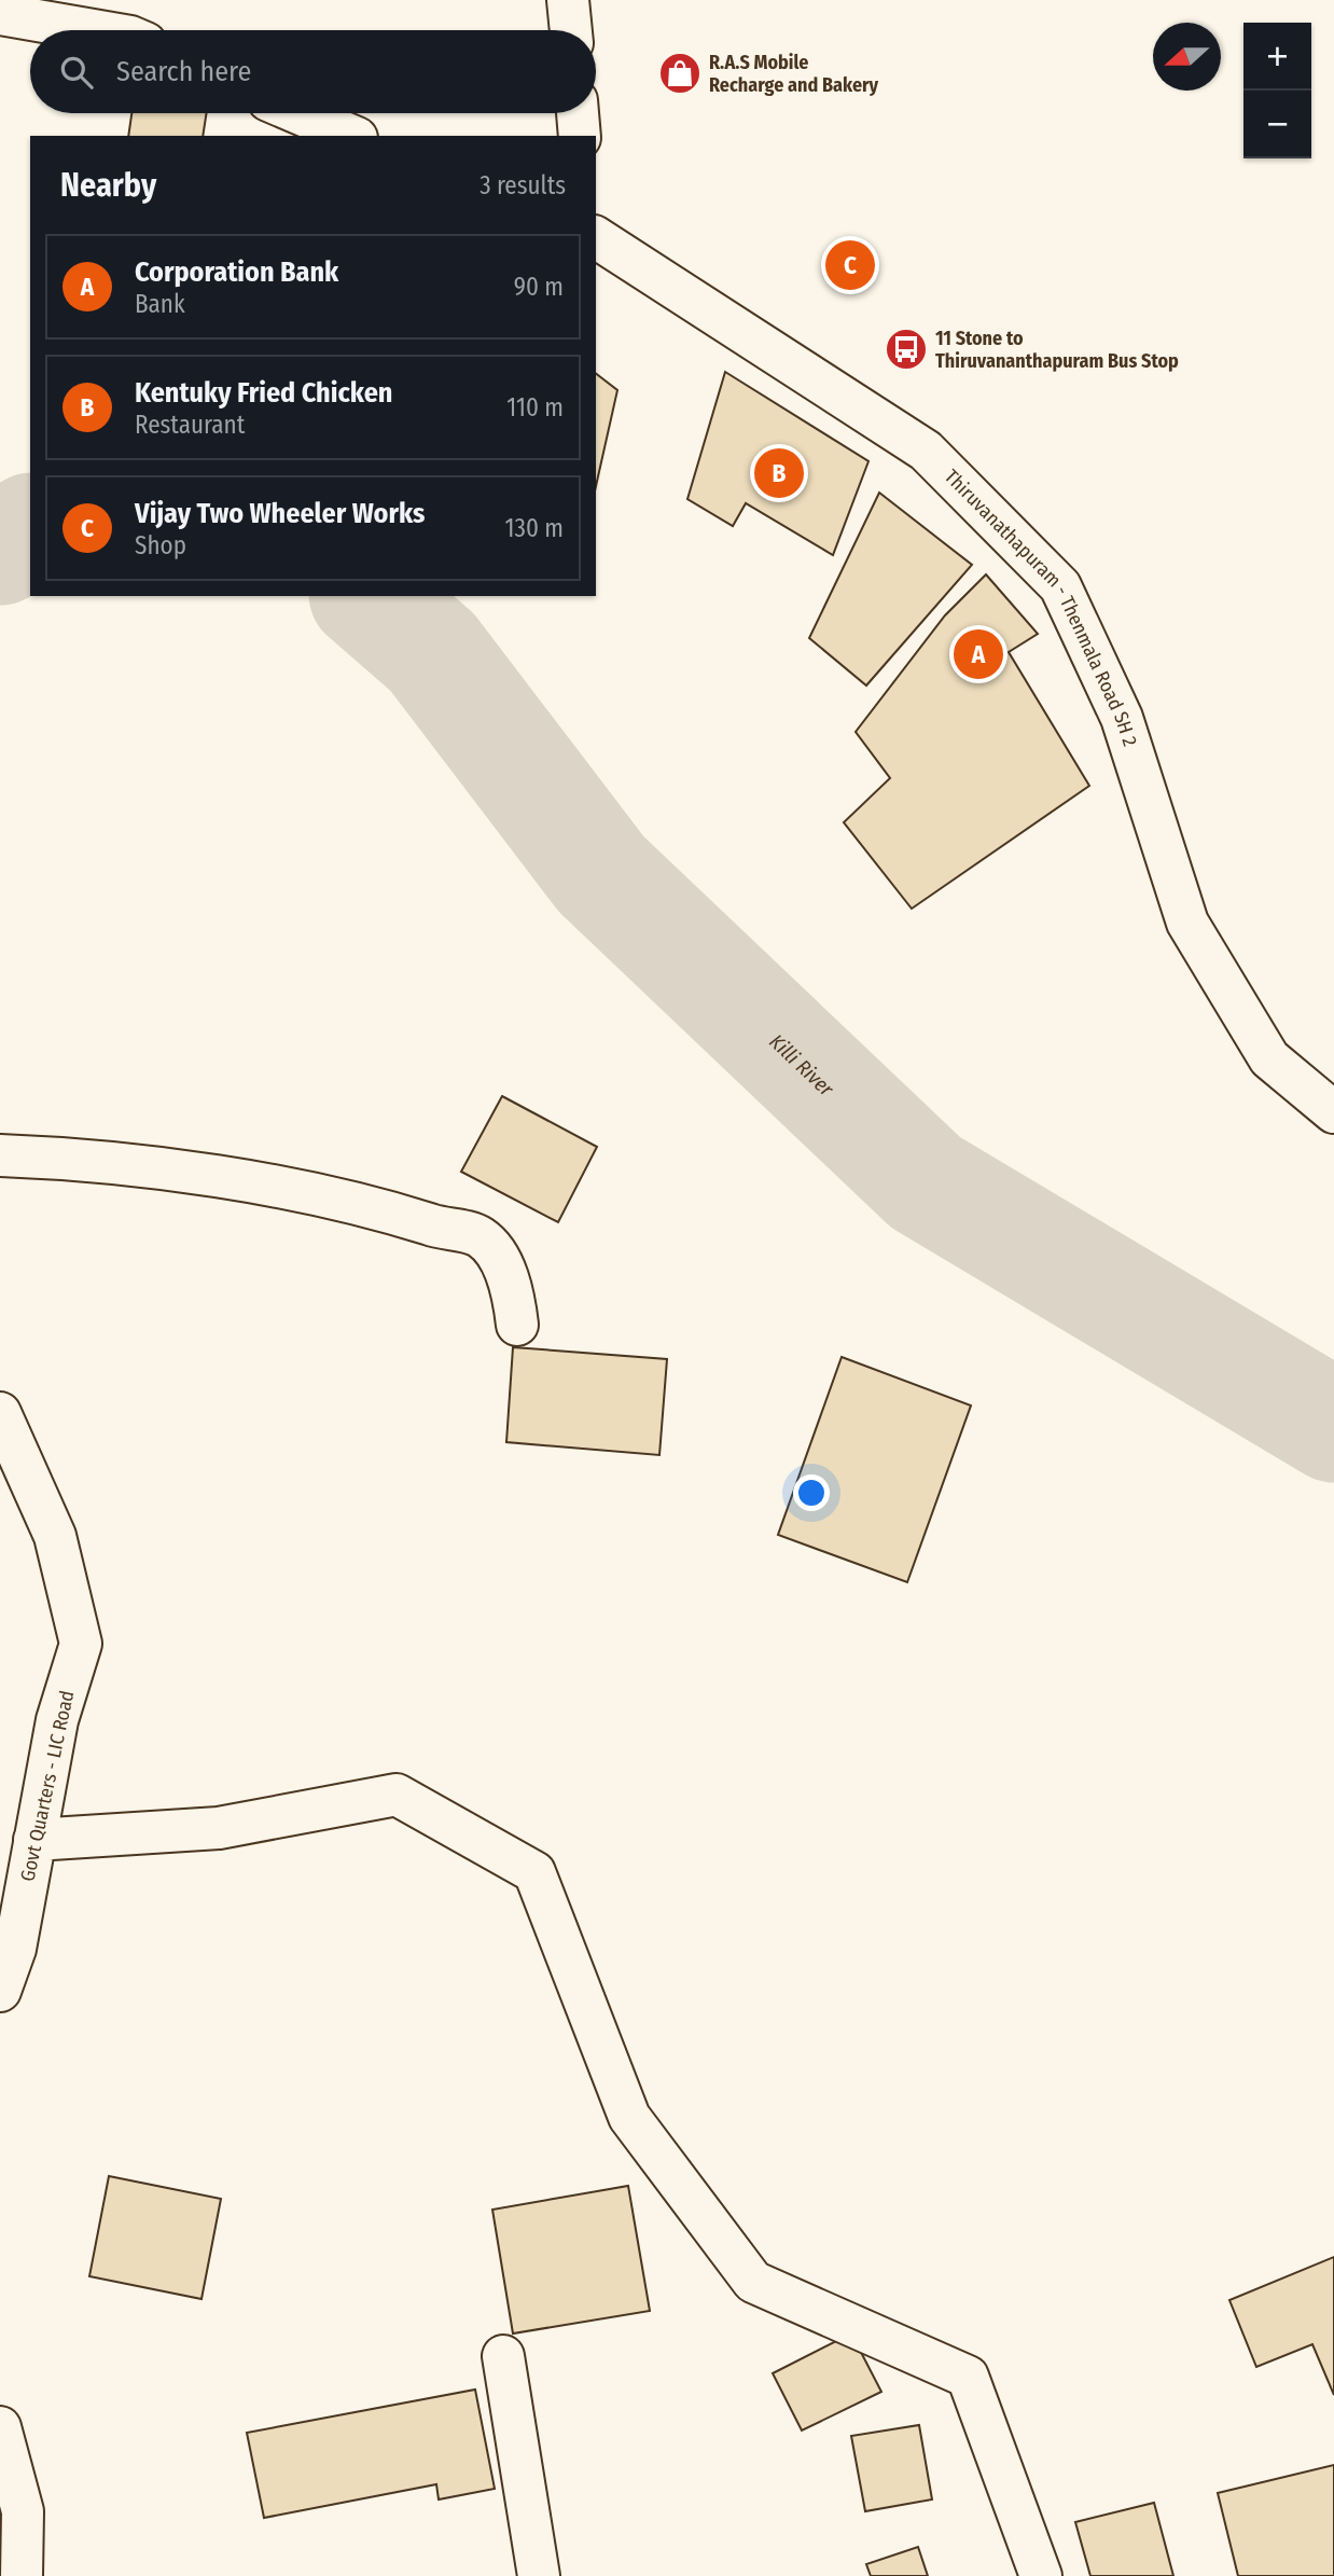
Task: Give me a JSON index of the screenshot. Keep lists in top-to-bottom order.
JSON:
{
  "streets": {
    "street": ["Thiruvanathapuram - Thenmala Road SH 2", "Govt Quarters - LIC Road"]
  },
  "water": ["Killi River"],
  "places": {
    "shop": ["R.A.S Mobile Recharge and Bakery"],
    "bus stop": ["11 Stone to Thiruvananthapuram Bus Stop"]
  },
  "north": "left",
  "page": {
    "map_buttons": ["+", "−"],
    "search": "Search here",
    "heading": ["Nearby", "3 results"],
    "list": [
      {
        "mark": "A",
        "name": "Corporation Bank",
        "note": "Bank",
        "value": "90 m"
      },
      {
        "mark": "B",
        "name": "Kentuky Fried Chicken",
        "note": "Restaurant",
        "value": "110 m"
      },
      {
        "mark": "C",
        "name": "Vijay Two Wheeler Works",
        "note": "Shop",
        "value": "130 m"
      }
    ],
    "pins": ["C", "B", "A"]
  }
}
